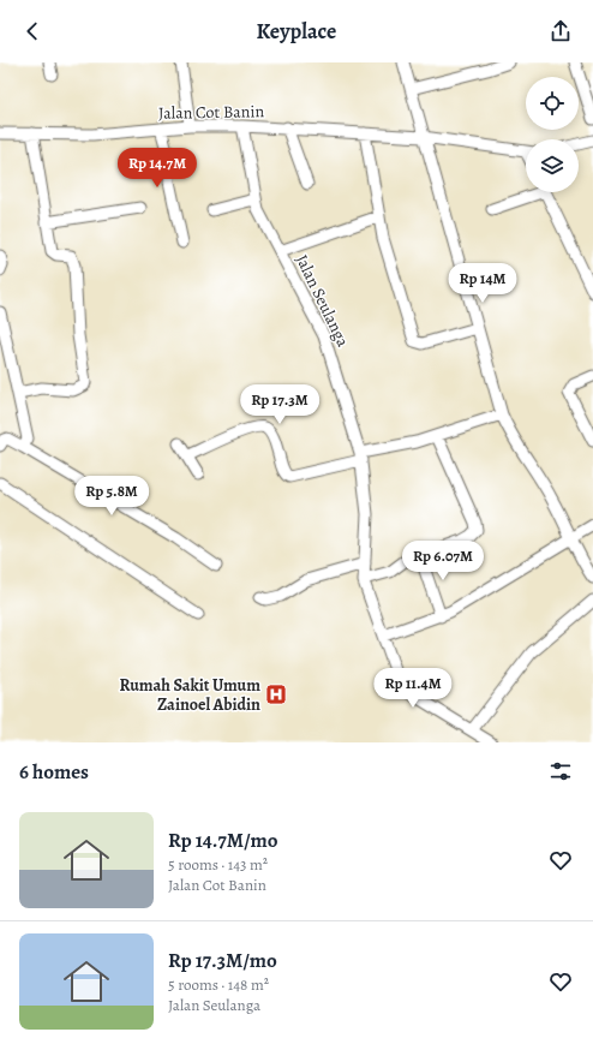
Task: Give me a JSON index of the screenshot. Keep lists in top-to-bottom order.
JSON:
{
  "streets": {
    "street": ["Jalan Cot Banin", "Jalan Seulanga"]
  },
  "crossings": [
    ["Jalan Cot Banin", "Jalan Seulanga"]
  ],
  "places": {
    "hospital": ["Rumah Sakit Umum Zainoel Abidin"]
  },
  "page": {
    "header": "Keyplace",
    "price": [
      "Rp 14.7M",
      "Rp 14M",
      "Rp 17.3M",
      "Rp 5.8M",
      "Rp 6.07M",
      "Rp 11.4M"
    ],
    "heading": "6 homes",
    "list": [
      {
        "name": "Rp 14.7M/mo",
        "note": "5 rooms · 143 m² · Jalan Cot Banin"
      },
      {
        "name": "Rp 17.3M/mo",
        "note": "5 rooms · 148 m² · Jalan Seulanga"
      }
    ]
  }
}
